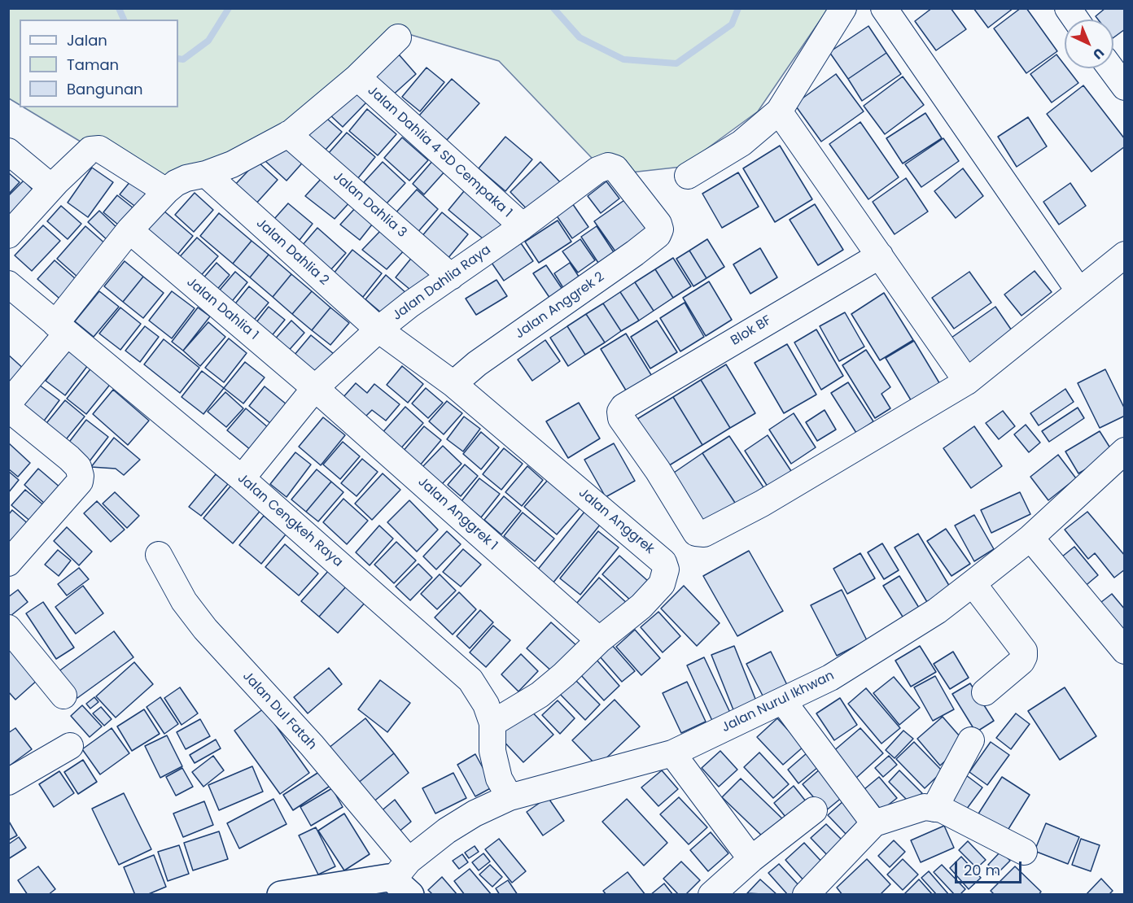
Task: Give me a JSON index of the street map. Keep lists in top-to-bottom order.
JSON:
{
  "streets": {
    "street": [
      "Jalan Dahlia 4 SD Cempaka 1",
      "Jalan Dahlia 3",
      "Jalan Dahlia 2",
      "Jalan Dahlia Raya",
      "Jalan Anggrek 2",
      "Jalan Dahlia 1",
      "Blok BF",
      "Jalan Anggrek 1",
      "Jalan Cengkeh Raya",
      "Jalan Anggrek",
      "Jalan Nurul Ikhwan",
      "Jalan Dul Fatah"
    ]
  },
  "crossings": [
    ["Jalan Dahlia 4 SD Cempaka 1", "Jalan Dahlia Raya"],
    ["Jalan Dahlia 3", "Jalan Dahlia Raya"],
    ["Jalan Dahlia 2", "Jalan Dahlia Raya"],
    ["Jalan Dahlia 2", "Jalan Anggrek"],
    ["Jalan Dahlia Raya", "Jalan Anggrek 2"],
    ["Jalan Dahlia Raya", "Jalan Dahlia 1"],
    ["Jalan Dahlia Raya", "Jalan Anggrek 1"],
    ["Jalan Dahlia Raya", "Jalan Cengkeh Raya"],
    ["Jalan Dahlia Raya", "Jalan Anggrek"],
    ["Jalan Anggrek 2", "Jalan Anggrek"],
    ["Jalan Dahlia 1", "Jalan Anggrek 1"],
    ["Jalan Anggrek 1", "Jalan Anggrek"],
    ["Jalan Cengkeh Raya", "Jalan Anggrek"],
    ["Jalan Cengkeh Raya", "Jalan Nurul Ikhwan"],
    ["Jalan Nurul Ikhwan", "Jalan Dul Fatah"]
  ],
  "legend": ["Jalan", "Taman", "Bangunan"],
  "scale_bar": "20 m",
  "north": "bottom right"
}
